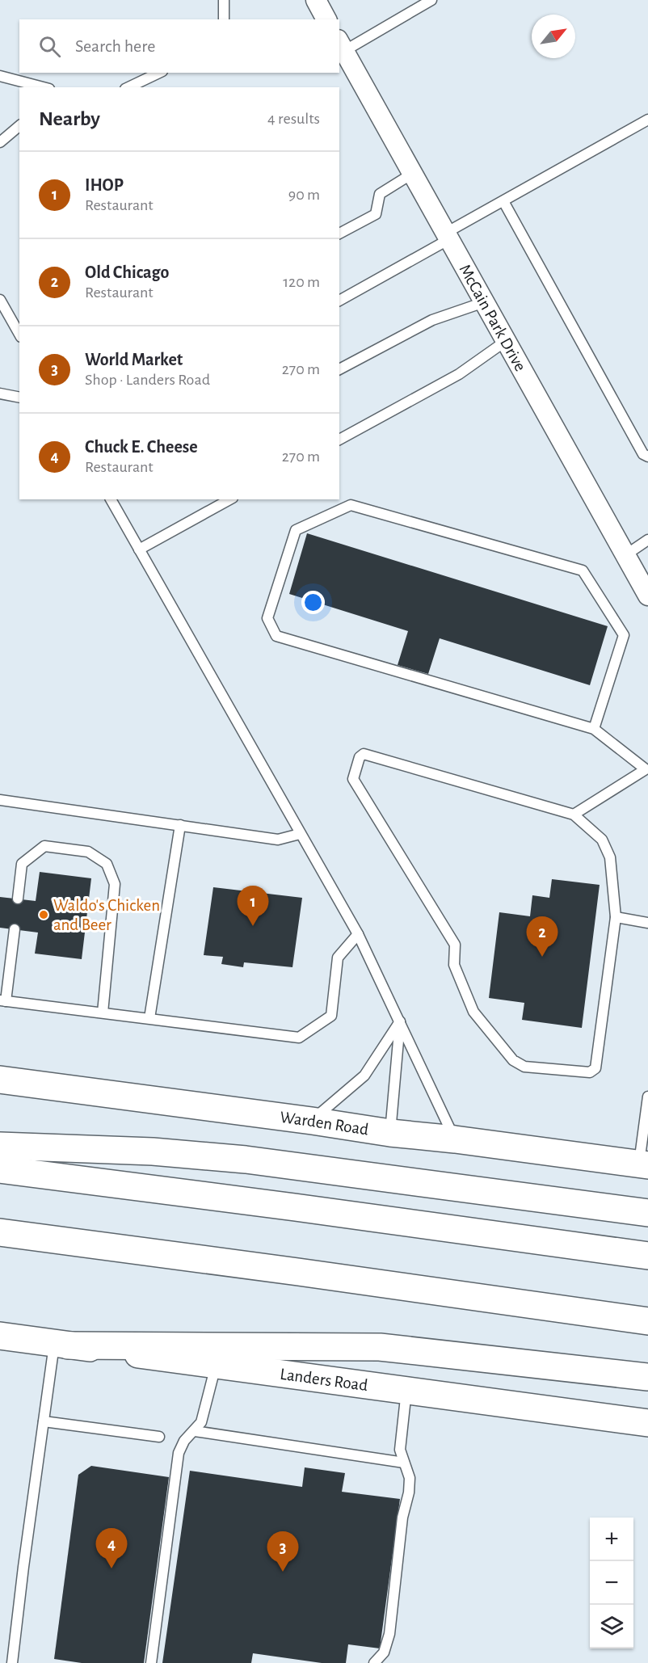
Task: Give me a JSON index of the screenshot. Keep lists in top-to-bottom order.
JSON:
{
  "streets": {
    "main road": ["Warden Road", "Landers Road"],
    "street": ["McCain Park Drive"]
  },
  "places": ["Waldo's Chicken and Beer"],
  "north": "top right",
  "page": {
    "search": "Search here",
    "heading": ["Nearby", "4 results"],
    "list": [
      {
        "mark": "1",
        "name": "IHOP",
        "note": "Restaurant",
        "value": "90 m"
      },
      {
        "mark": "2",
        "name": "Old Chicago",
        "note": "Restaurant",
        "value": "120 m"
      },
      {
        "mark": "3",
        "name": "World Market",
        "note": "Shop · Landers Road",
        "value": "270 m"
      },
      {
        "mark": "4",
        "name": "Chuck E. Cheese",
        "note": "Restaurant",
        "value": "270 m"
      }
    ],
    "pins": [
      "1",
      "2",
      "4",
      "3"
    ],
    "map_buttons": ["+", "−"]
  }
}
